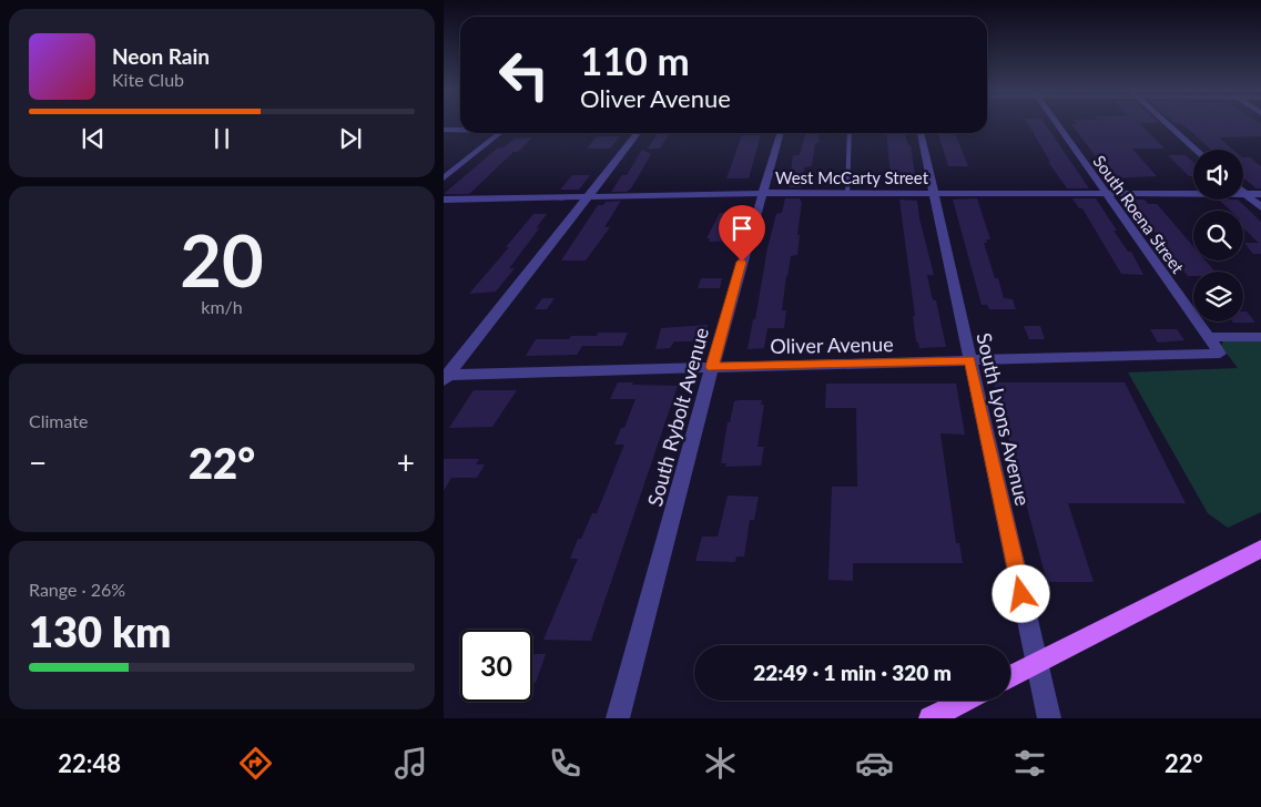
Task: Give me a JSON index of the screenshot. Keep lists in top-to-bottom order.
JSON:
{
  "streets": {
    "street": [
      "West McCarty Street",
      "South Roena Street",
      "Oliver Avenue",
      "South Rybolt Avenue",
      "South Lyons Avenue"
    ]
  },
  "crossings": [
    ["West McCarty Street", "South Roena Street"],
    ["West McCarty Street", "South Rybolt Avenue"],
    ["West McCarty Street", "South Lyons Avenue"],
    ["South Roena Street", "Oliver Avenue"],
    ["Oliver Avenue", "South Rybolt Avenue"],
    ["Oliver Avenue", "South Lyons Avenue"]
  ],
  "page": {
    "turn": ["110 m", "Oliver Avenue"],
    "song": ["Neon Rain", "Kite Club"],
    "tile": [
      ["20", "km/h"],
      "Climate",
      ["Range · 26%", "130 km"]
    ],
    "heat": ["−", "22°", "+"],
    "limit": "30",
    "trip": "22:49 · 1 min · 320 m",
    "tabs": ["22:48", "22°"]
  }
}
